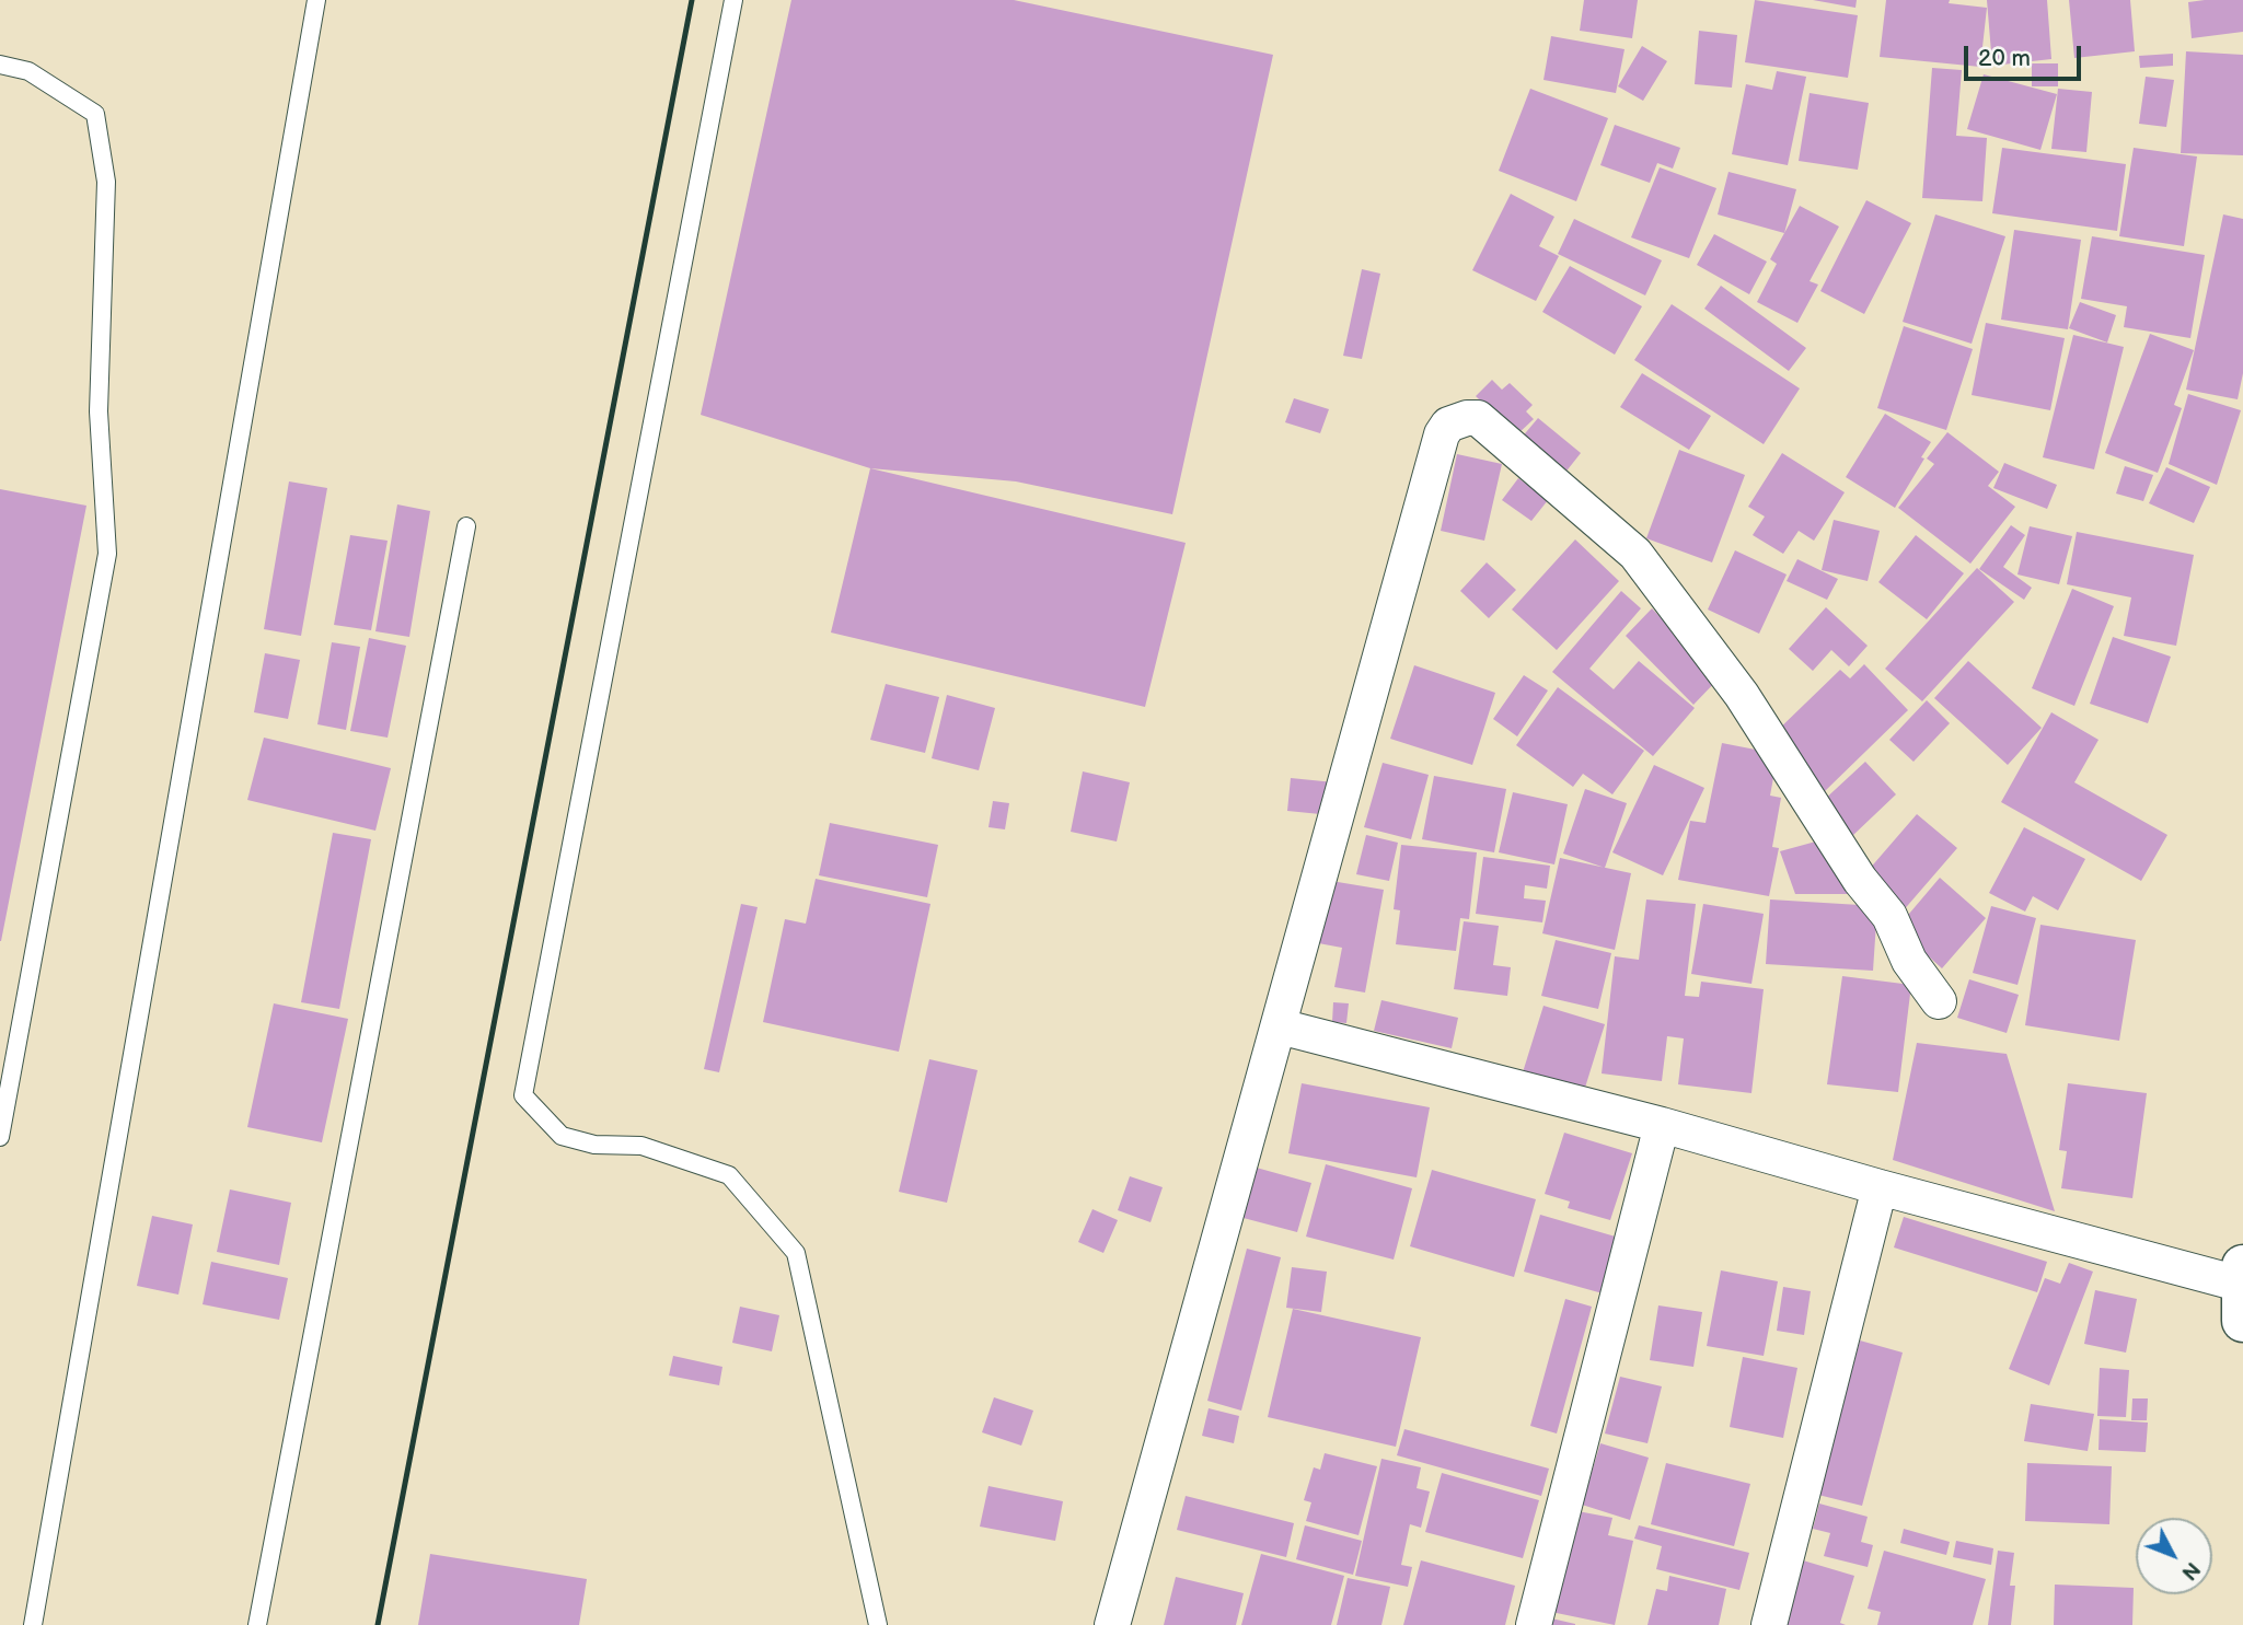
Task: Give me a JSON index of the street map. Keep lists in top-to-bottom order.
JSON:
{
  "scale_bar": "20 m",
  "north": "bottom right"
}
